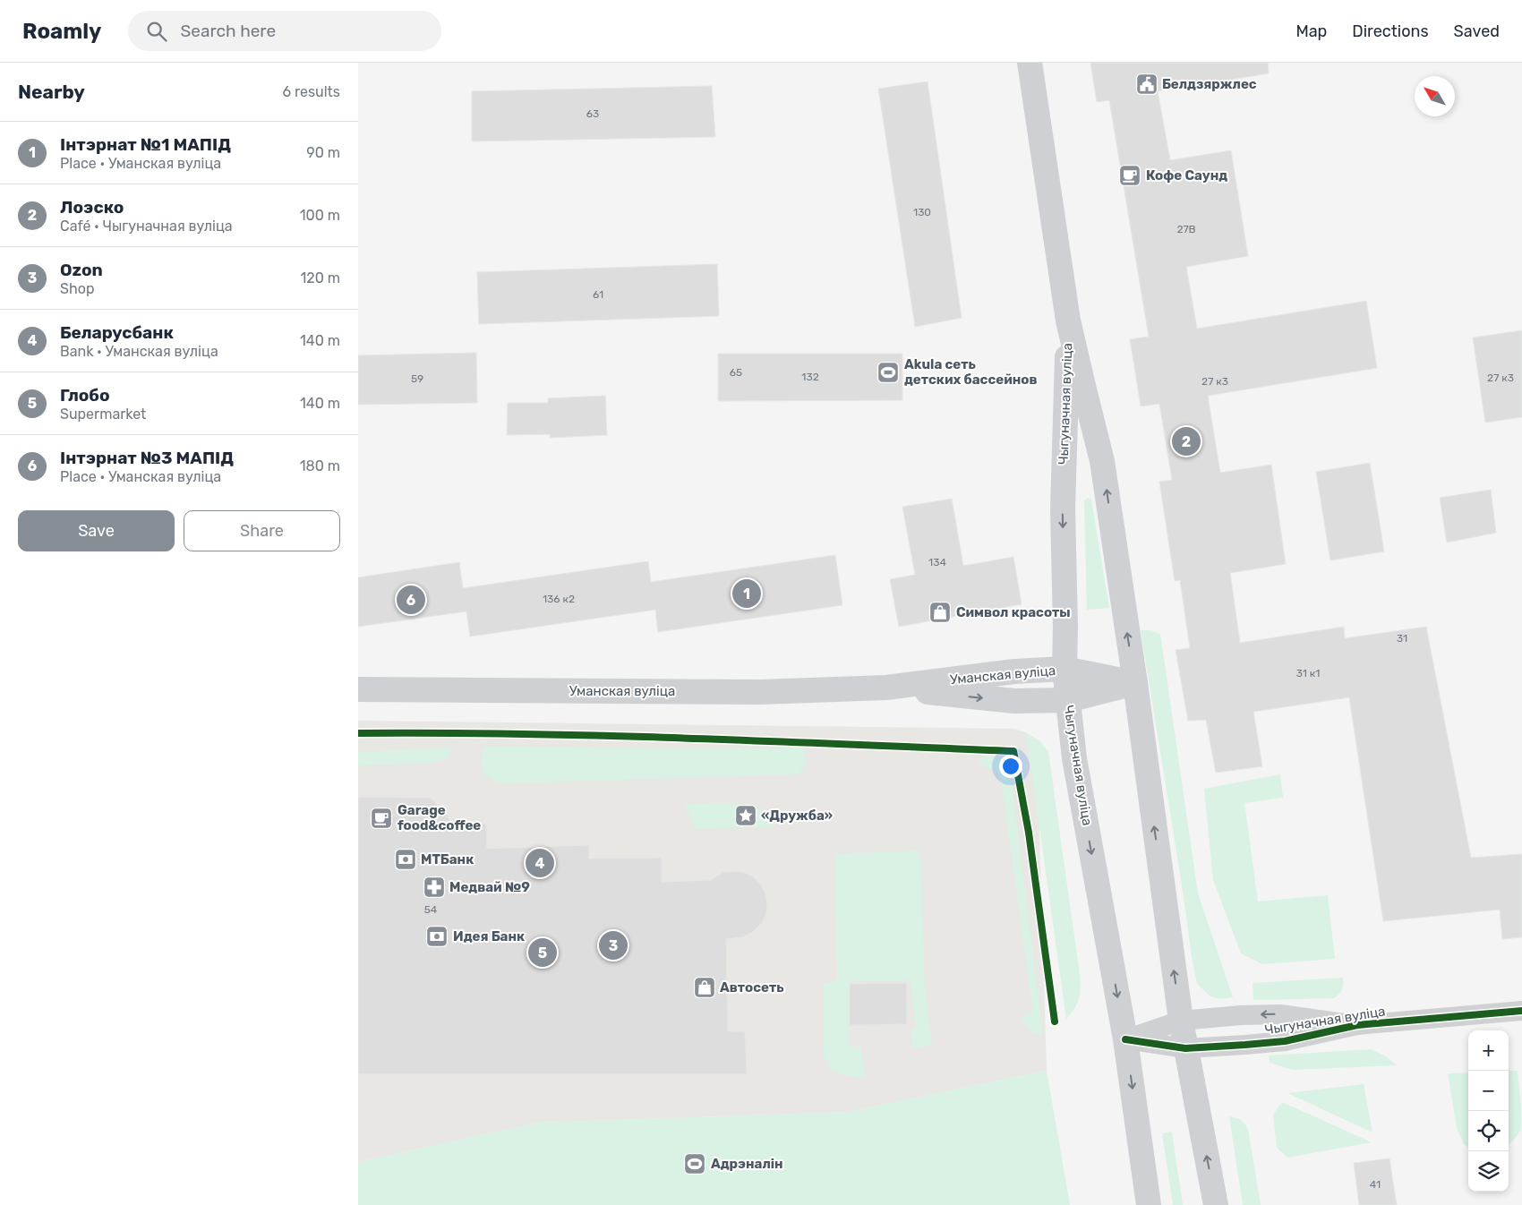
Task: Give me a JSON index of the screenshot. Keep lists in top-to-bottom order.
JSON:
{
  "streets": {
    "main road": ["Чыгуначная вуліца", "Уманская вуліца"]
  },
  "crossings": [
    ["Чыгуначная вуліца", "Уманская вуліца"]
  ],
  "places": {
    "public building": ["Белдзяржлес"],
    "cafe": ["Кофе Саунд", "Garage food&coffee"],
    "sports": ["Akula сеть детских бассейнов", "Адрэналін"],
    "shop": ["Символ красоты", "Автосеть"],
    "place": ["«Дружба»"],
    "bank": ["МТБанк", "Идея Банк"],
    "pharmacy": ["Медвай №9"]
  },
  "house_numbers": [
    "63",
    "130",
    "27В",
    "61",
    "65",
    "132",
    "27 к3",
    "59",
    "27 к3",
    "134",
    "136 к2",
    "31",
    "31 к1",
    "54",
    "41"
  ],
  "north": "top left",
  "page": {
    "header": "Roamly",
    "search": "Search here",
    "nav": ["Map", "Directions", "Saved"],
    "heading": ["Nearby", "6 results"],
    "list": [
      {
        "mark": "1",
        "name": "Інтэрнат №1 МАПІД",
        "note": "Place · Уманская вуліца",
        "value": "90 m"
      },
      {
        "mark": "2",
        "name": "Лоэско",
        "note": "Café · Чыгуначная вуліца",
        "value": "100 m"
      },
      {
        "mark": "3",
        "name": "Ozon",
        "note": "Shop",
        "value": "120 m"
      },
      {
        "mark": "4",
        "name": "Беларусбанк",
        "note": "Bank · Уманская вуліца",
        "value": "140 m"
      },
      {
        "mark": "5",
        "name": "Глобо",
        "note": "Supermarket",
        "value": "140 m"
      },
      {
        "mark": "6",
        "name": "Інтэрнат №3 МАПІД",
        "note": "Place · Уманская вуліца",
        "value": "180 m"
      }
    ],
    "pins": [
      "2",
      "1",
      "6",
      "4",
      "3",
      "5"
    ],
    "buttons": ["Save", "Share"],
    "map_buttons": ["+", "−"]
  }
}
